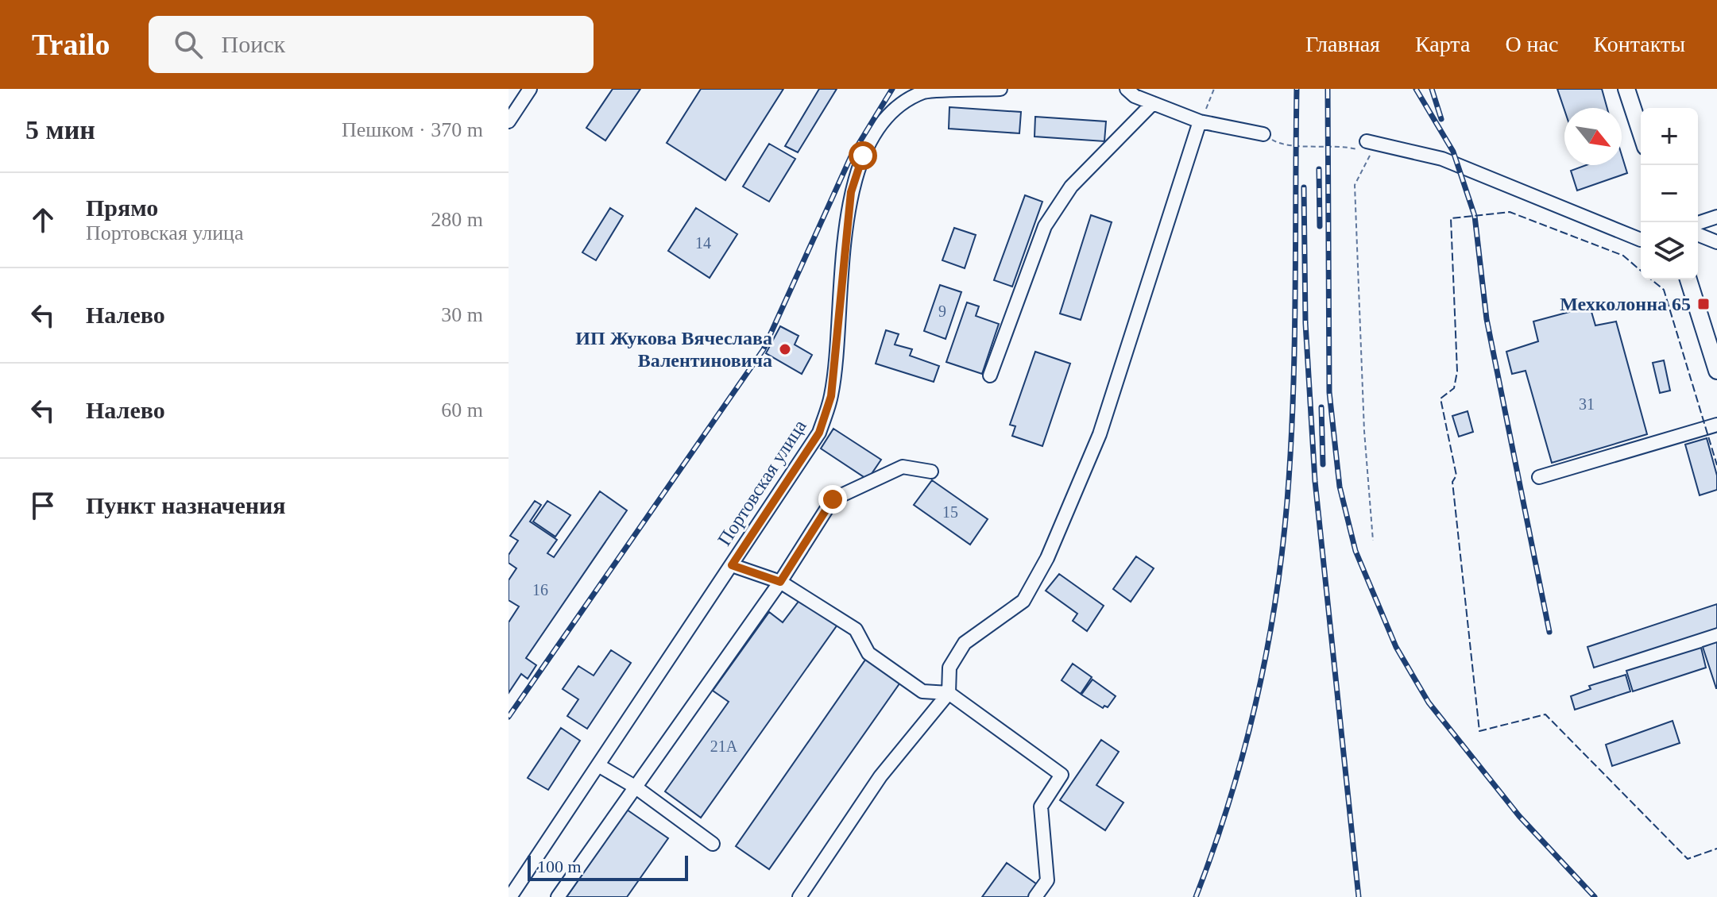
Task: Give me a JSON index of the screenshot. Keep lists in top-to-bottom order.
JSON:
{
  "streets": {
    "street": ["Портовская улица"]
  },
  "places": {
    "transit": ["Мехколонна 65"],
    "other": ["ИП Жукова Вячеслава Валентиновича"]
  },
  "house_numbers": [
    "14",
    "9",
    "31",
    "15",
    "16",
    "21А"
  ],
  "scale_bar": "100 m",
  "north": "bottom right",
  "page": {
    "header": "Trailo",
    "search": "Поиск",
    "nav": [
      "Главная",
      "Карта",
      "О нас",
      "Контакты"
    ],
    "heading": ["5 мин", "Пешком · 370 m"],
    "map_buttons": ["+", "−"],
    "list": [
      ["Прямо", "Портовская улица", "280 m"],
      ["Налево", "30 m"],
      ["Налево", "60 m"],
      "Пункт назначения"
    ],
    "scale": "100 m"
  }
}
